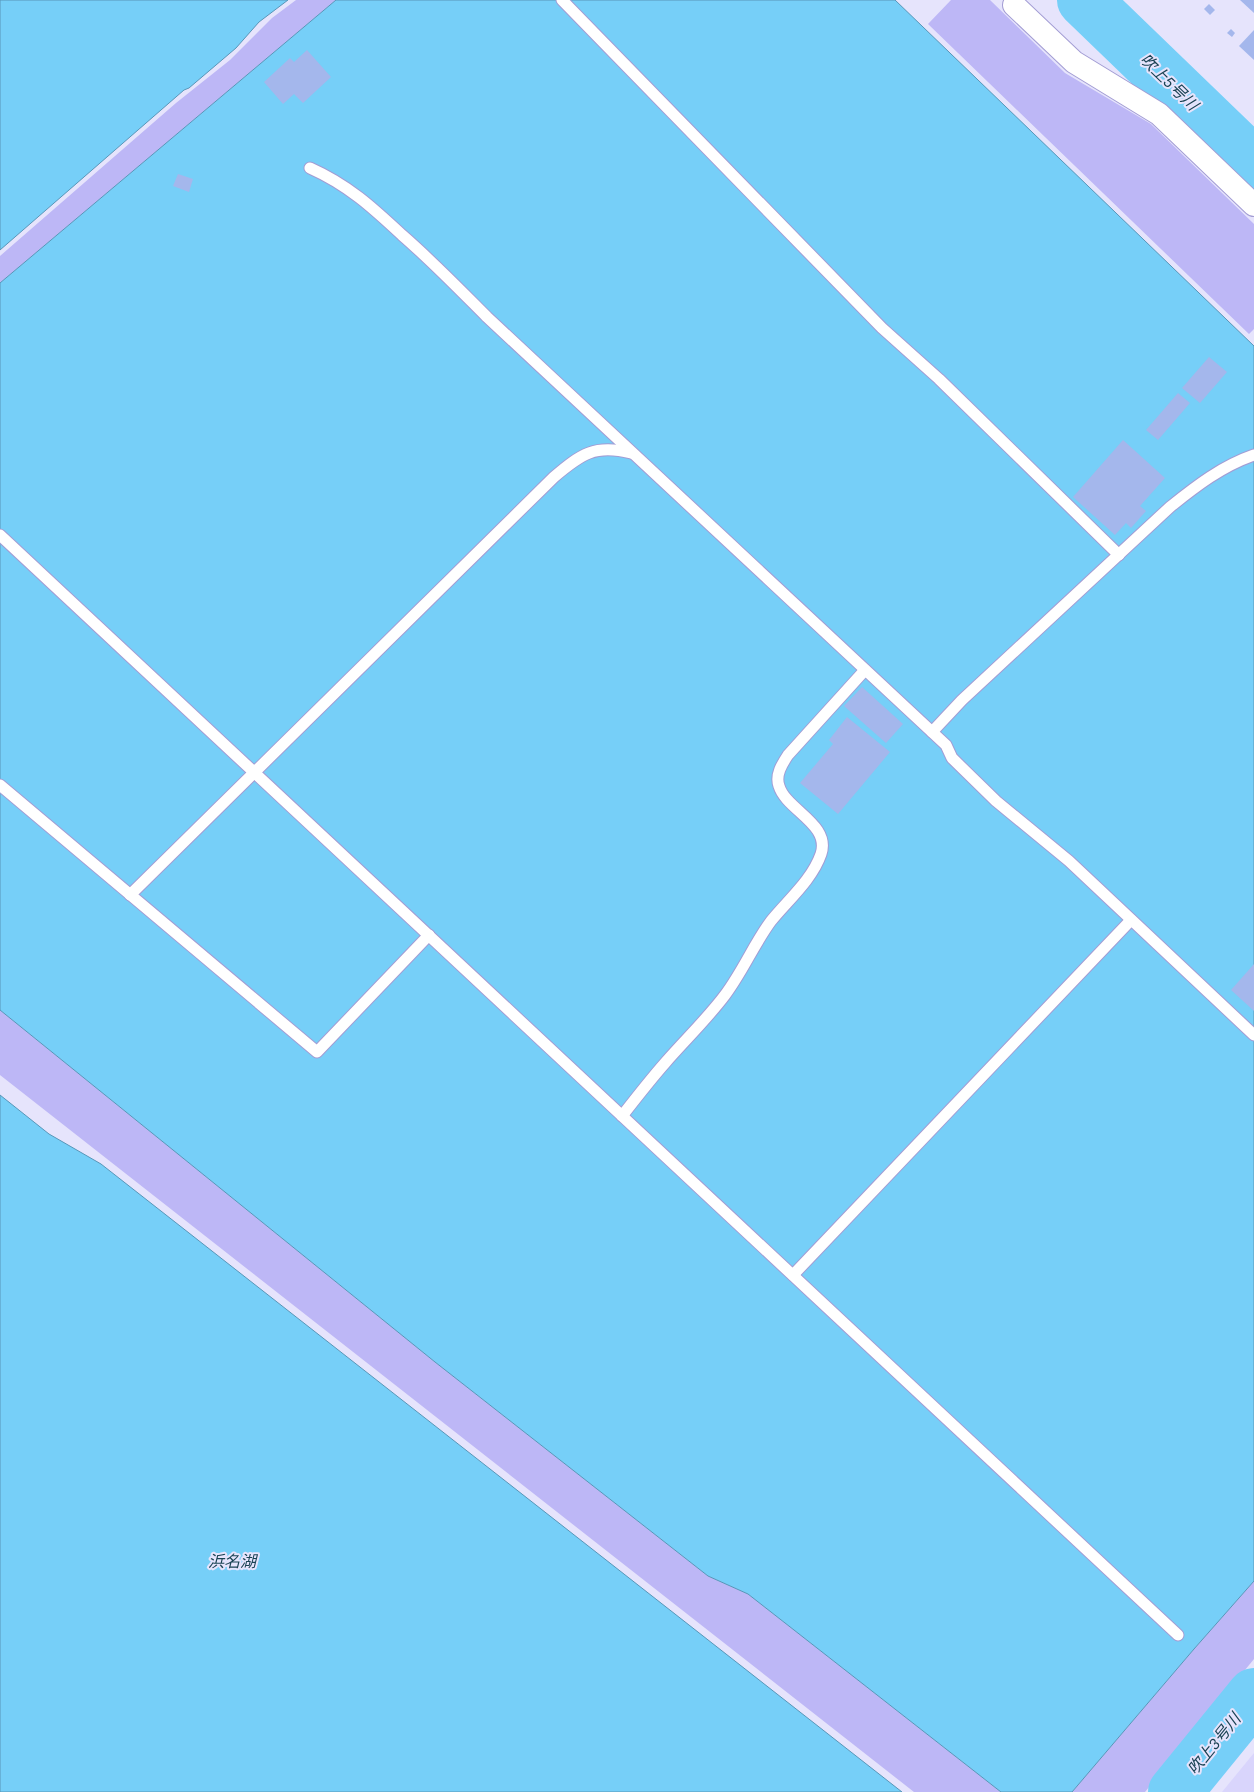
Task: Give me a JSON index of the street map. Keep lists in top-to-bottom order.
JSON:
{
  "water": ["吹上5号川", "浜名湖", "吹上3号川"]
}
